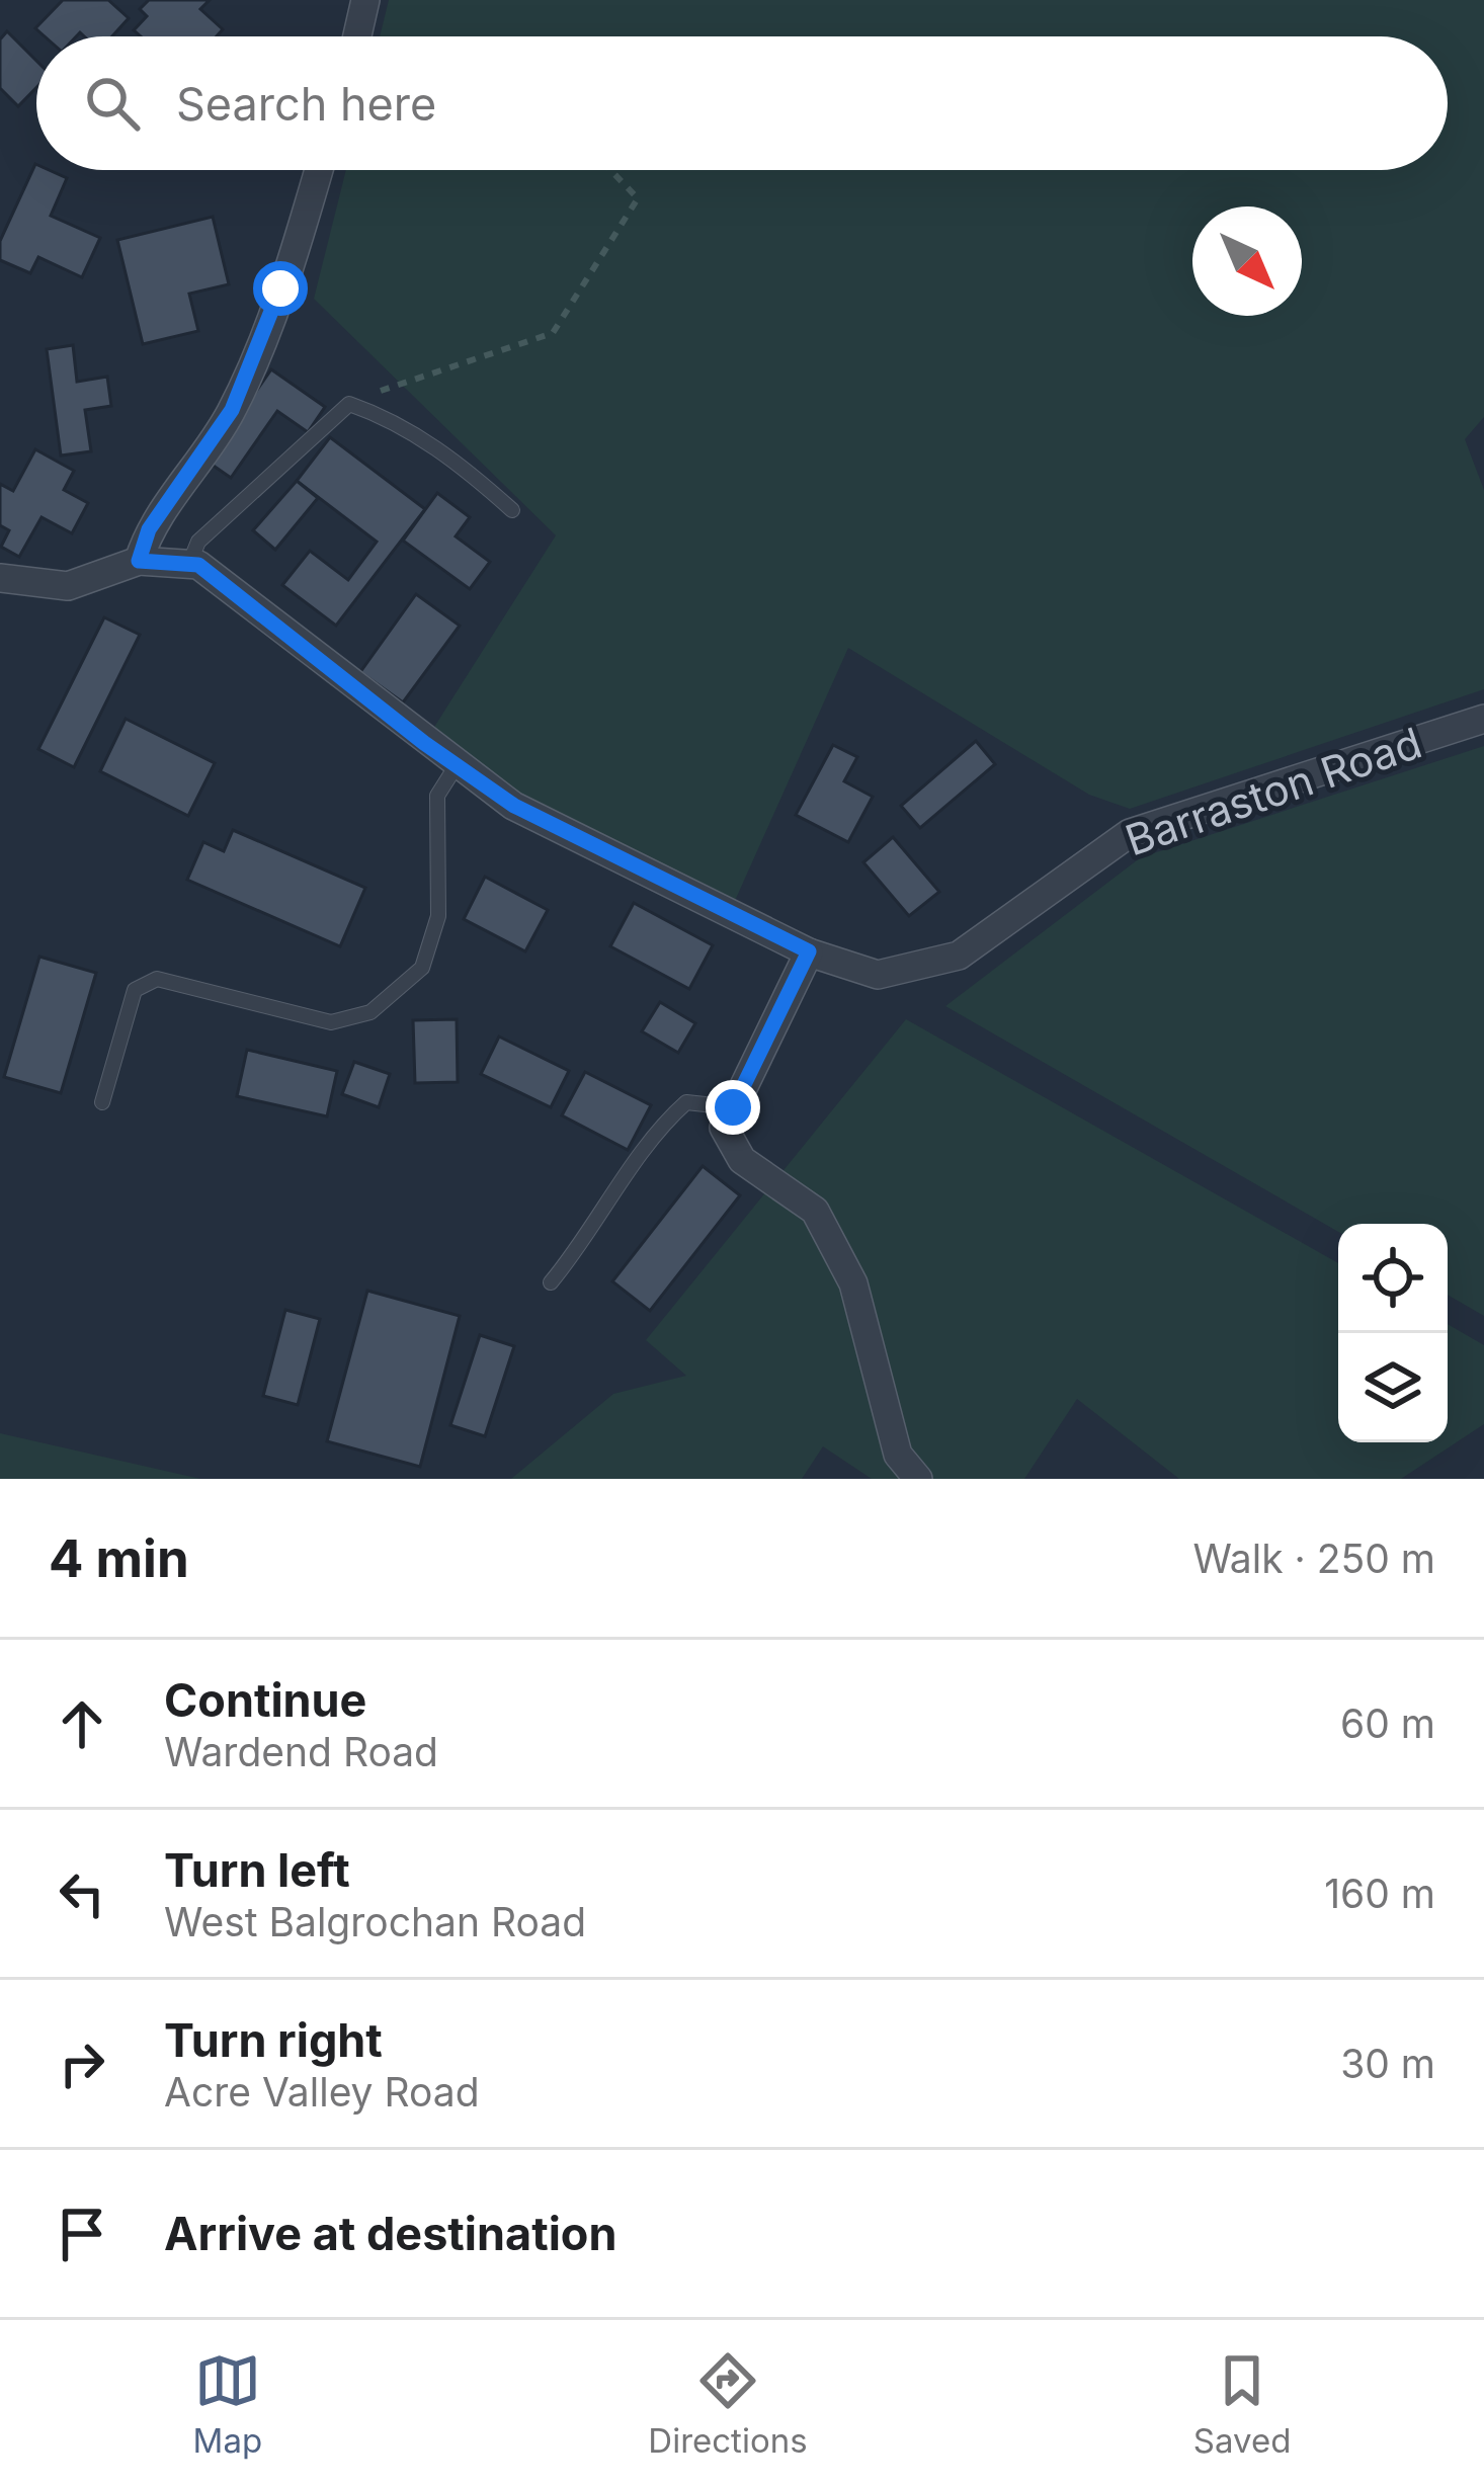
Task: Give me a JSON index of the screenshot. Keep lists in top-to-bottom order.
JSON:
{
  "streets": {
    "street": ["Barraston Road"]
  },
  "north": "bottom right",
  "page": {
    "search": "Search here",
    "heading": ["4 min", "Walk · 250 m"],
    "list": [
      ["Continue", "Wardend Road", "60 m"],
      ["Turn left", "West Balgrochan Road", "160 m"],
      ["Turn right", "Acre Valley Road", "30 m"],
      "Arrive at destination"
    ],
    "nav": ["Map", "Directions", "Saved"]
  }
}
